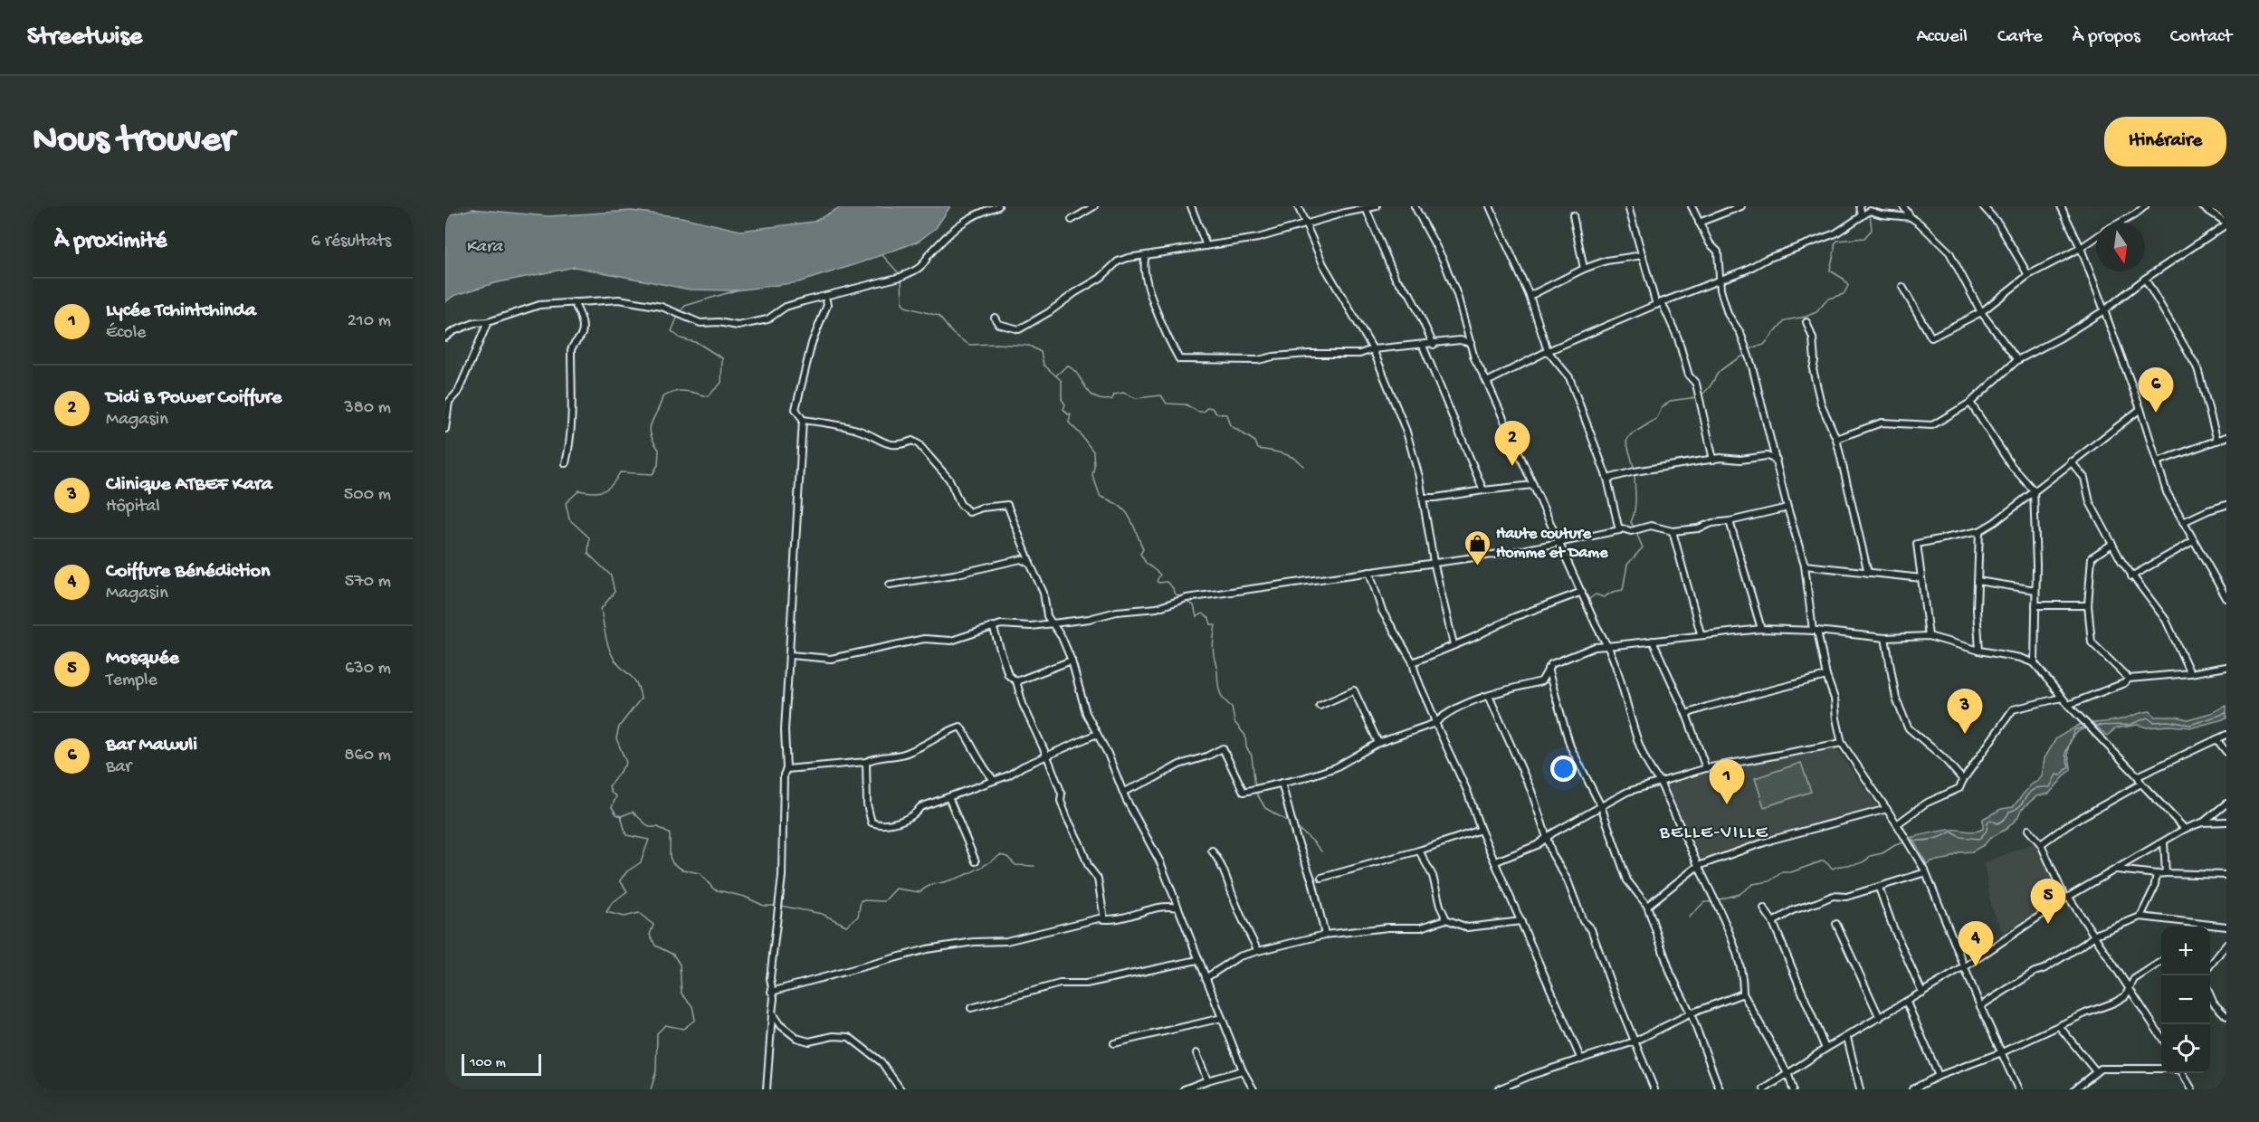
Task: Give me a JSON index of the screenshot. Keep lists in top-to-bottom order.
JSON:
{
  "districts": ["BELLE-VILLE"],
  "water": ["Kara"],
  "places": {
    "shop": ["Haute couture Homme et Dame"]
  },
  "scale_bar": "100 m",
  "north": "bottom",
  "page": {
    "header": "Streetwise",
    "nav": [
      "Accueil",
      "Carte",
      "À propos",
      "Contact"
    ],
    "buttons": "Itinéraire",
    "title": "Nous trouver",
    "heading": ["À proximité", "6 résultats"],
    "list": [
      {
        "mark": "1",
        "name": "Lycée Tchintchinda",
        "note": "École",
        "value": "210 m"
      },
      {
        "mark": "2",
        "name": "Didi B Power Coiffure",
        "note": "Magasin",
        "value": "380 m"
      },
      {
        "mark": "3",
        "name": "Clinique ATBEF Kara",
        "note": "Hôpital",
        "value": "500 m"
      },
      {
        "mark": "4",
        "name": "Coiffure Bénédiction",
        "note": "Magasin",
        "value": "570 m"
      },
      {
        "mark": "5",
        "name": "Mosquée",
        "note": "Temple",
        "value": "630 m"
      },
      {
        "mark": "6",
        "name": "Bar Mawuli",
        "note": "Bar",
        "value": "860 m"
      }
    ],
    "pins": [
      "6",
      "2",
      "3",
      "1",
      "5",
      "4"
    ],
    "map_buttons": ["+", "−"],
    "scale": "100 m"
  }
}
